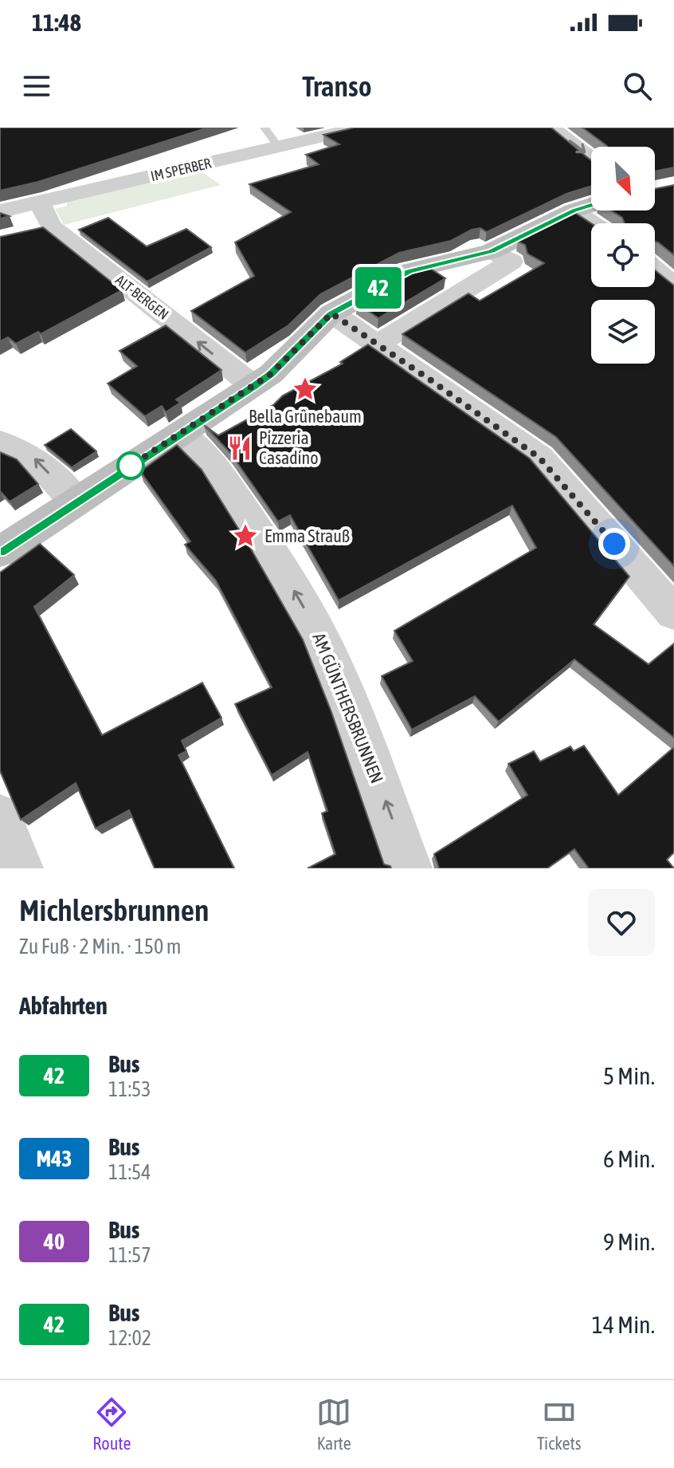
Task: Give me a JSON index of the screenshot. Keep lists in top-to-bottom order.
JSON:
{
  "streets": {
    "street": ["IM SPERBER", "ALT-BERGEN", "AM GÜNTHERSBRUNNEN"]
  },
  "crossings": [
    ["IM SPERBER", "ALT-BERGEN"]
  ],
  "places": {
    "place": ["Bella Grünebaum", "Emma Strauß"],
    "restaurant": ["Pizzeria Casadino"]
  },
  "lines": ["bus line 42"],
  "north": "bottom right",
  "page": {
    "status": "11:48",
    "header": "Transo",
    "on_map": "42",
    "heading": [
      ["Michlersbrunnen", "Zu Fuß · 2 Min. · 150 m"],
      "Abfahrten"
    ],
    "list": [
      {
        "mark": "42",
        "name": "Bus",
        "note": "11:53",
        "value": "5 Min."
      },
      {
        "mark": "M43",
        "name": "Bus",
        "note": "11:54",
        "value": "6 Min."
      },
      {
        "mark": "40",
        "name": "Bus",
        "note": "11:57",
        "value": "9 Min."
      },
      {
        "mark": "42",
        "name": "Bus",
        "note": "12:02",
        "value": "14 Min."
      }
    ],
    "tabs": ["Route", "Karte", "Tickets"]
  }
}
